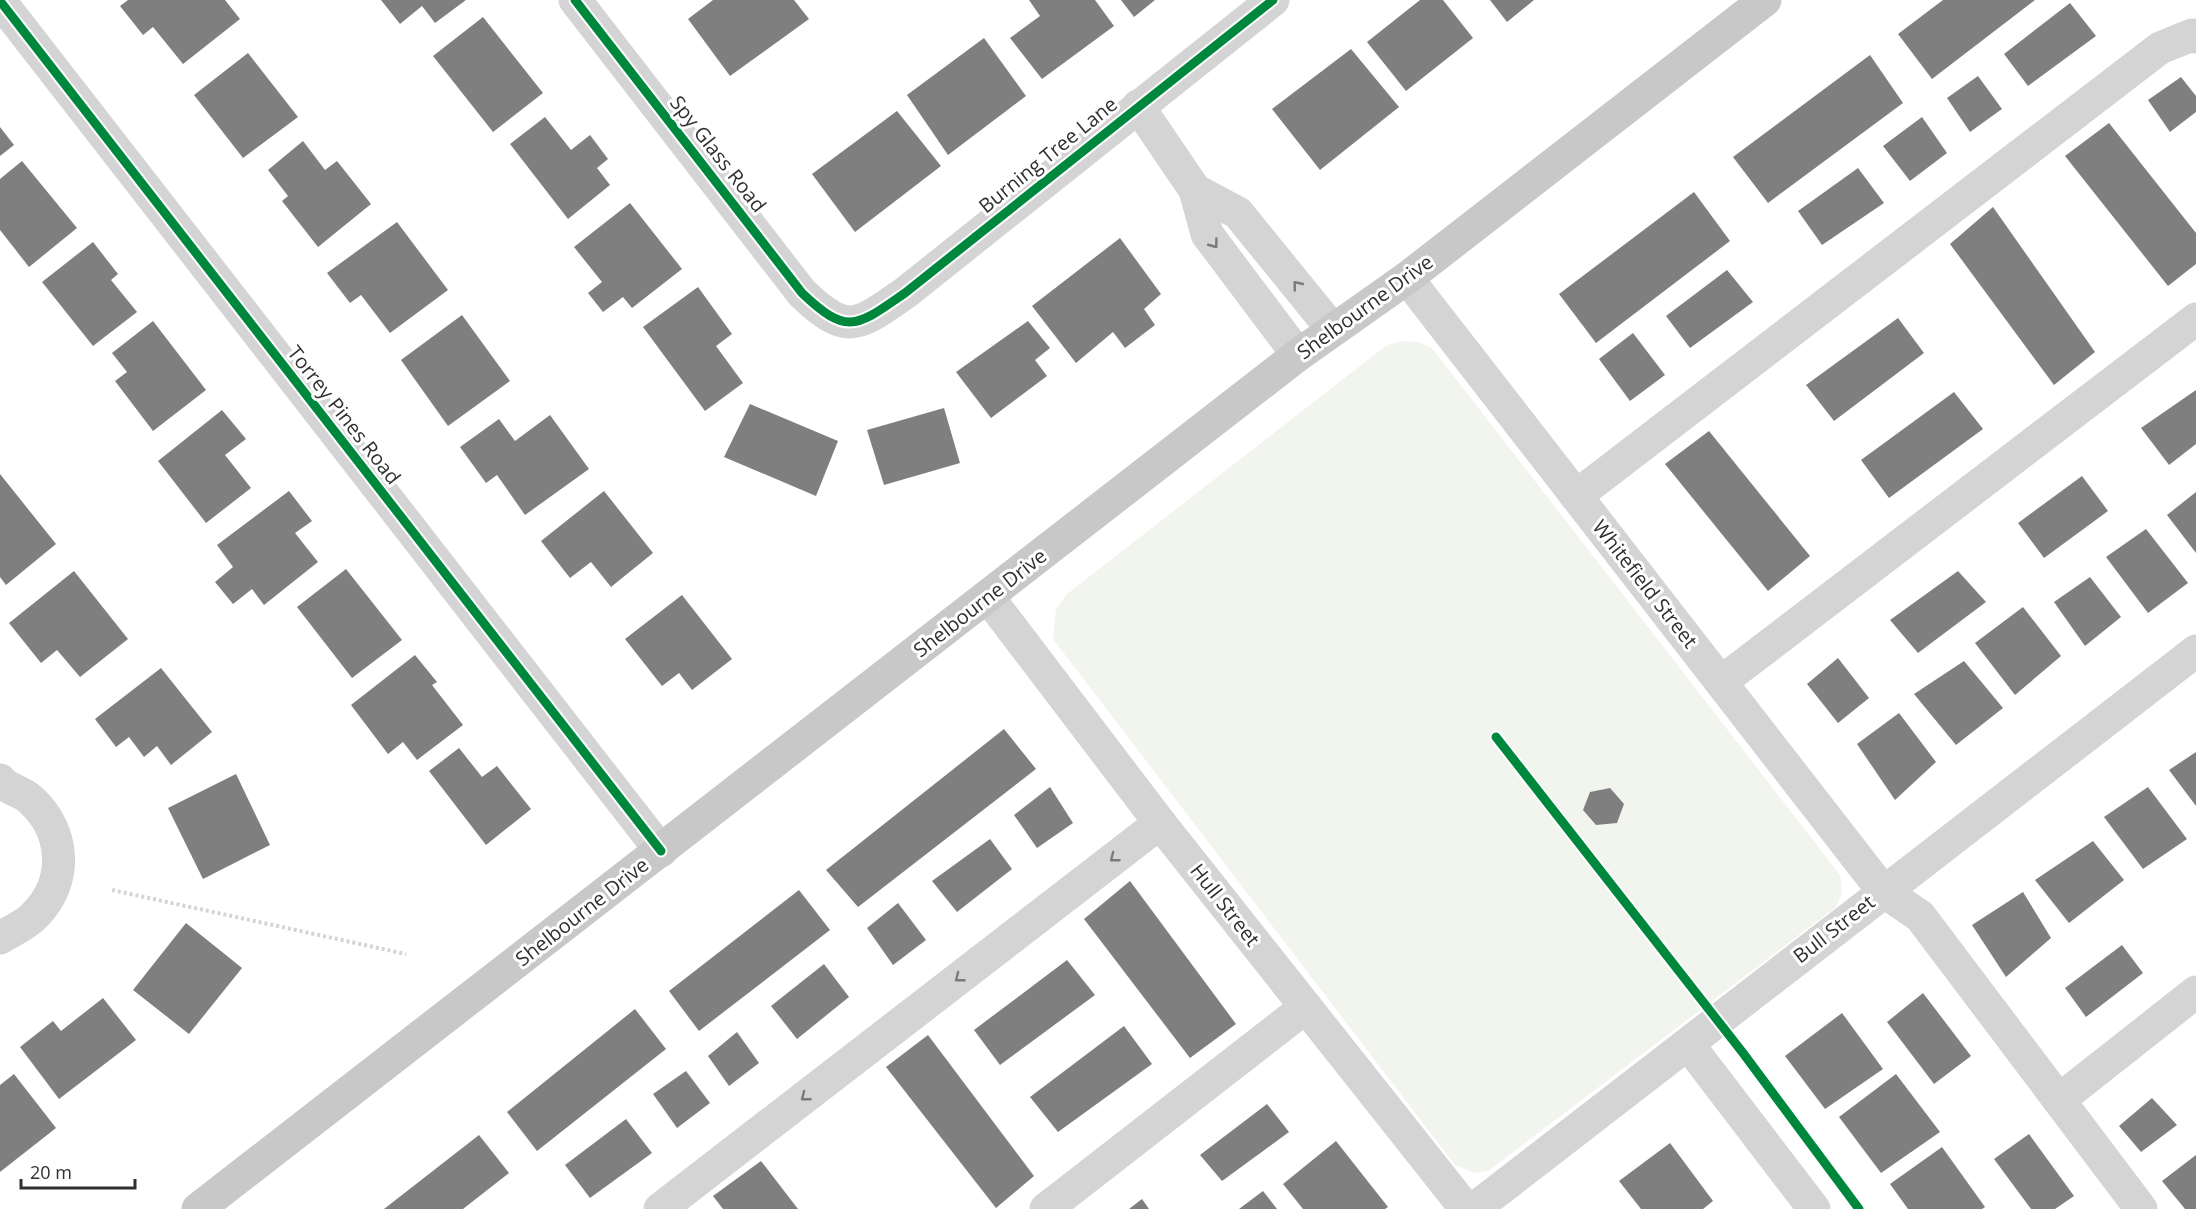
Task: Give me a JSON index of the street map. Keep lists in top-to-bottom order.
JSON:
{
  "streets": {
    "main road": ["Shelbourne Drive"],
    "street": [
      "Spy Glass Road",
      "Burning Tree Lane",
      "Torrey Pines Road",
      "Whitefield Street",
      "Hull Street",
      "Bull Street"
    ]
  },
  "crossings": [
    ["Spy Glass Road", "Burning Tree Lane"],
    ["Shelbourne Drive", "Torrey Pines Road"],
    ["Shelbourne Drive", "Whitefield Street"],
    ["Shelbourne Drive", "Hull Street"],
    ["Whitefield Street", "Bull Street"]
  ],
  "scale_bar": "20 m"
}
